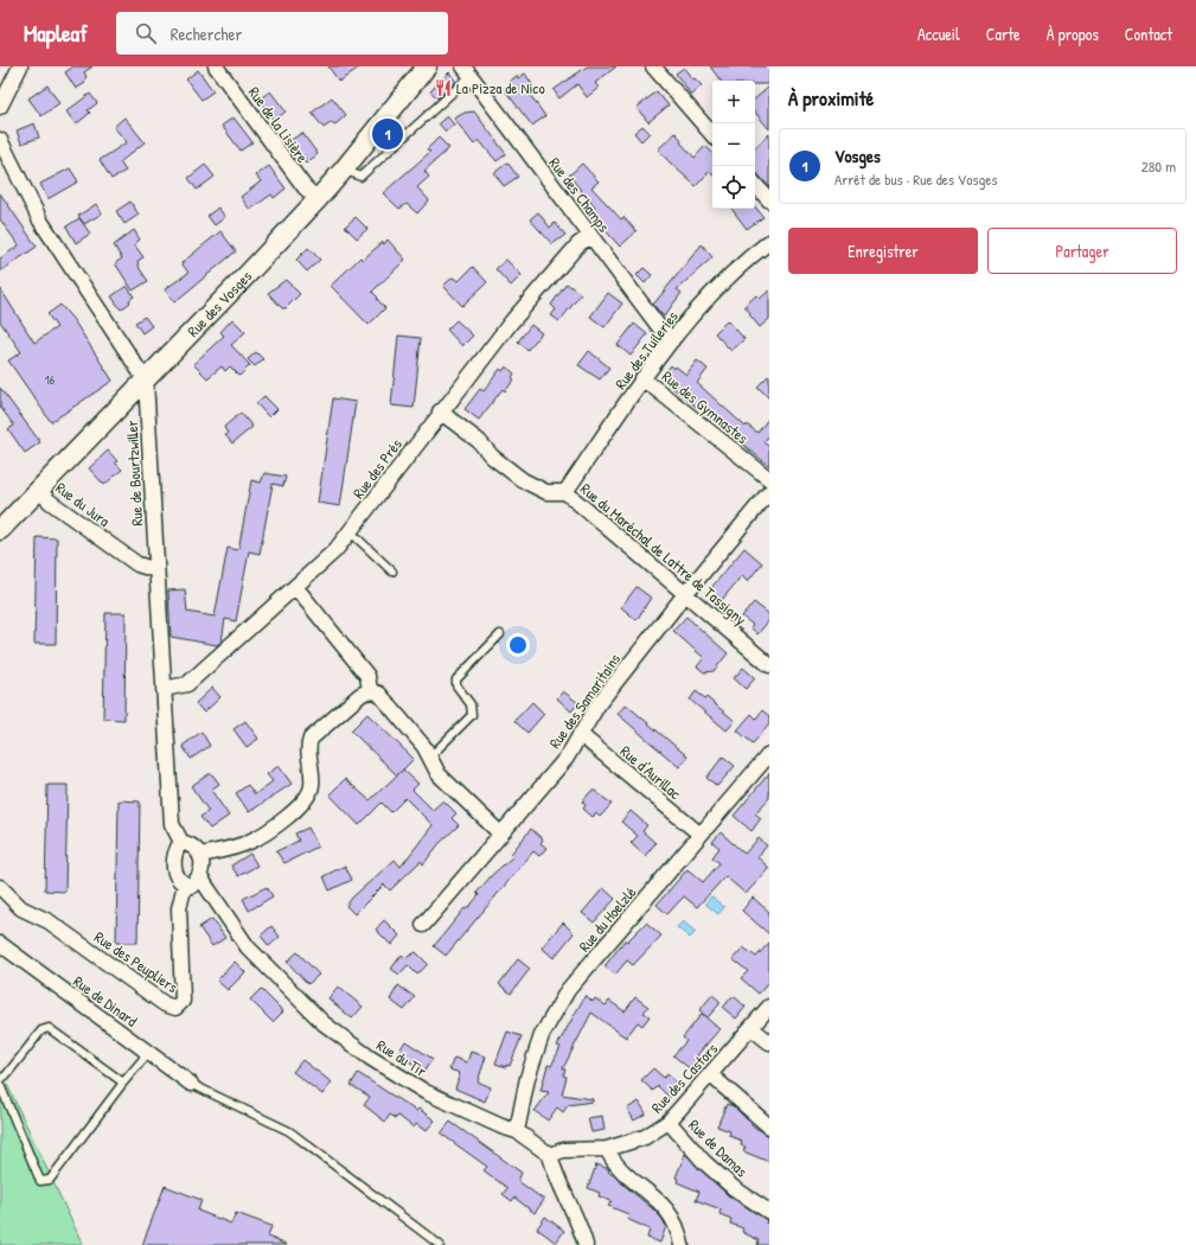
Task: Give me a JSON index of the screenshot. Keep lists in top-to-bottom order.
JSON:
{
  "streets": {
    "main road": ["Rue des Vosges"],
    "street": [
      "Rue de la Lisière",
      "Rue des Champs",
      "Rue des Tuileries",
      "Rue des Gymnastes",
      "Rue des Prés",
      "Rue de Bourtzwiller",
      "Rue du Jura",
      "Rue du Maréchal de Lattre de Tassigny",
      "Rue des Samaritains",
      "Rue d'Aurillac",
      "Rue du Hoelzlé",
      "Rue des Peupliers",
      "Rue de Dinard",
      "Rue du Tir",
      "Rue des Castors",
      "Rue de Damas"
    ]
  },
  "crossings": [
    ["Rue de la Lisière", "Rue des Vosges"],
    ["Rue des Champs", "Rue des Tuileries"],
    ["Rue des Champs", "Rue des Prés"],
    ["Rue des Vosges", "Rue de Bourtzwiller"],
    ["Rue des Vosges", "Rue du Jura"],
    ["Rue des Tuileries", "Rue des Gymnastes"],
    ["Rue des Tuileries", "Rue du Maréchal de Lattre de Tassigny"],
    ["Rue des Prés", "Rue de Bourtzwiller"],
    ["Rue des Prés", "Rue du Maréchal de Lattre de Tassigny"],
    ["Rue de Bourtzwiller", "Rue du Jura"],
    ["Rue de Bourtzwiller", "Rue des Peupliers"],
    ["Rue de Bourtzwiller", "Rue du Tir"],
    ["Rue du Maréchal de Lattre de Tassigny", "Rue des Samaritains"],
    ["Rue des Samaritains", "Rue d'Aurillac"],
    ["Rue d'Aurillac", "Rue du Hoelzlé"],
    ["Rue du Hoelzlé", "Rue du Tir"],
    ["Rue des Peupliers", "Rue du Tir"],
    ["Rue du Tir", "Rue des Castors"],
    ["Rue des Castors", "Rue de Damas"]
  ],
  "places": {
    "restaurant": ["La Pizza de Nico"]
  },
  "house_numbers": ["16"],
  "page": {
    "header": "Mapleaf",
    "search": "Rechercher",
    "nav": [
      "Accueil",
      "Carte",
      "À propos",
      "Contact"
    ],
    "heading": "À proximité",
    "map_buttons": ["+", "−"],
    "pins": "1",
    "list": [
      {
        "mark": "1",
        "name": "Vosges",
        "note": "Arrêt de bus · Rue des Vosges",
        "value": "280 m"
      }
    ],
    "buttons": ["Enregistrer", "Partager"]
  }
}
